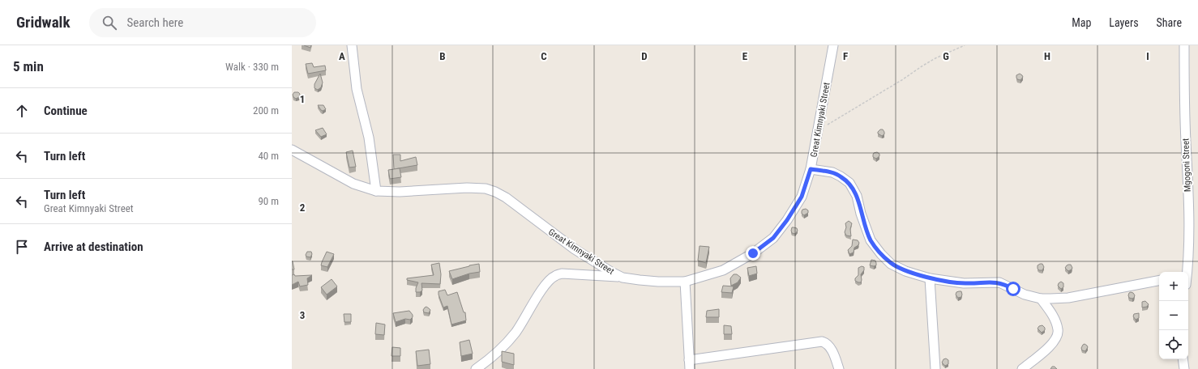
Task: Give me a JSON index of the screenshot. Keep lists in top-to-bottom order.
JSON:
{
  "streets": {
    "street": ["Great Kimnyaki Street", "Mgogoni Street"]
  },
  "page": {
    "header": "Gridwalk",
    "search": "Search here",
    "nav": ["Map", "Layers", "Share"],
    "heading": ["5 min", "Walk · 330 m"],
    "list": [
      ["Continue", "200 m"],
      ["Turn left", "40 m"],
      ["Turn left", "Great Kimnyaki Street", "90 m"],
      "Arrive at destination"
    ],
    "map_buttons": ["+", "−"]
  },
  "grid": {
    "columns": [
      "A",
      "B",
      "C",
      "D",
      "E",
      "F",
      "G",
      "H",
      "I"
    ],
    "rows": ["1", "2", "3"]
  }
}
